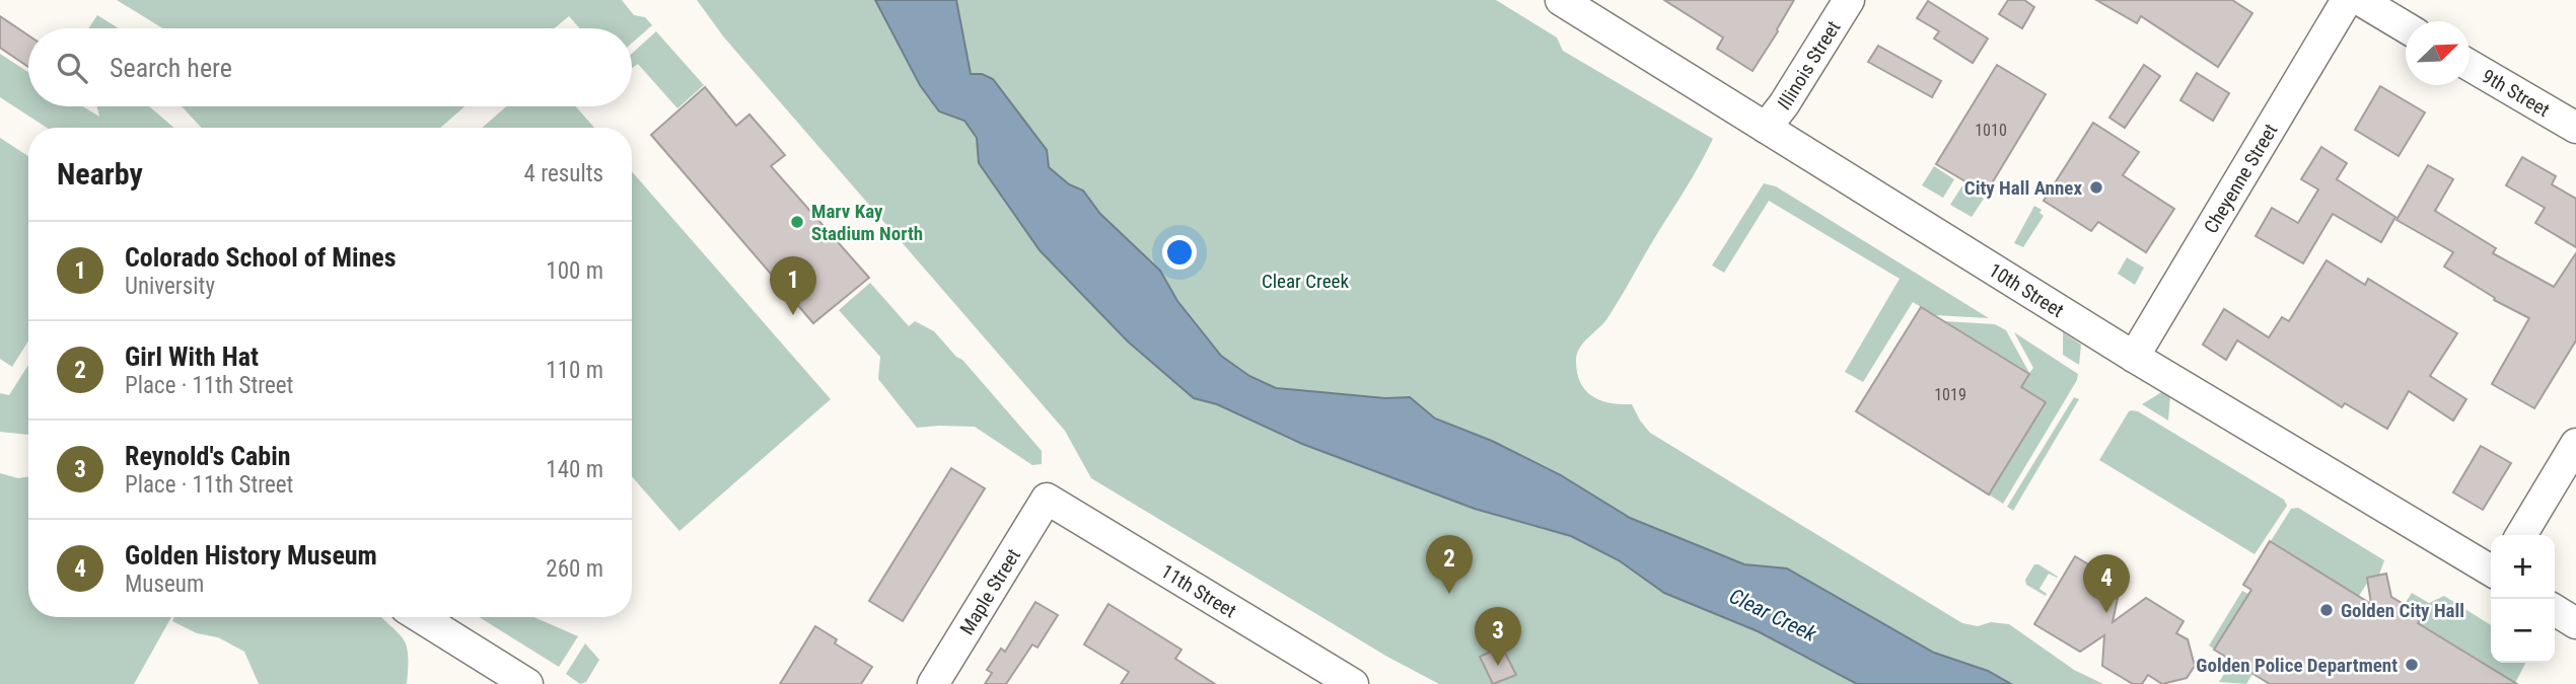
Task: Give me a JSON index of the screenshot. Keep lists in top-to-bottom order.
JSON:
{
  "streets": {
    "street": [
      "Illinois Street",
      "9th Street",
      "Cheyenne Street",
      "10th Street",
      "11th Street",
      "Maple Street"
    ]
  },
  "crossings": [
    ["Illinois Street", "10th Street"],
    ["Cheyenne Street", "10th Street"],
    ["11th Street", "Maple Street"]
  ],
  "water": ["Clear Creek"],
  "parks": ["Clear Creek"],
  "places": [
    "City Hall Annex",
    "Marv Kay Stadium North",
    "Golden City Hall",
    "Golden Police Department"
  ],
  "house_numbers": ["1010", "1019"],
  "north": "top right",
  "page": {
    "search": "Search here",
    "heading": ["Nearby", "4 results"],
    "list": [
      {
        "mark": "1",
        "name": "Colorado School of Mines",
        "note": "University",
        "value": "100 m"
      },
      {
        "mark": "2",
        "name": "Girl With Hat",
        "note": "Place · 11th Street",
        "value": "110 m"
      },
      {
        "mark": "3",
        "name": "Reynold's Cabin",
        "note": "Place · 11th Street",
        "value": "140 m"
      },
      {
        "mark": "4",
        "name": "Golden History Museum",
        "note": "Museum",
        "value": "260 m"
      }
    ],
    "pins": [
      "1",
      "2",
      "4",
      "3"
    ],
    "map_buttons": ["+", "−"]
  }
}
